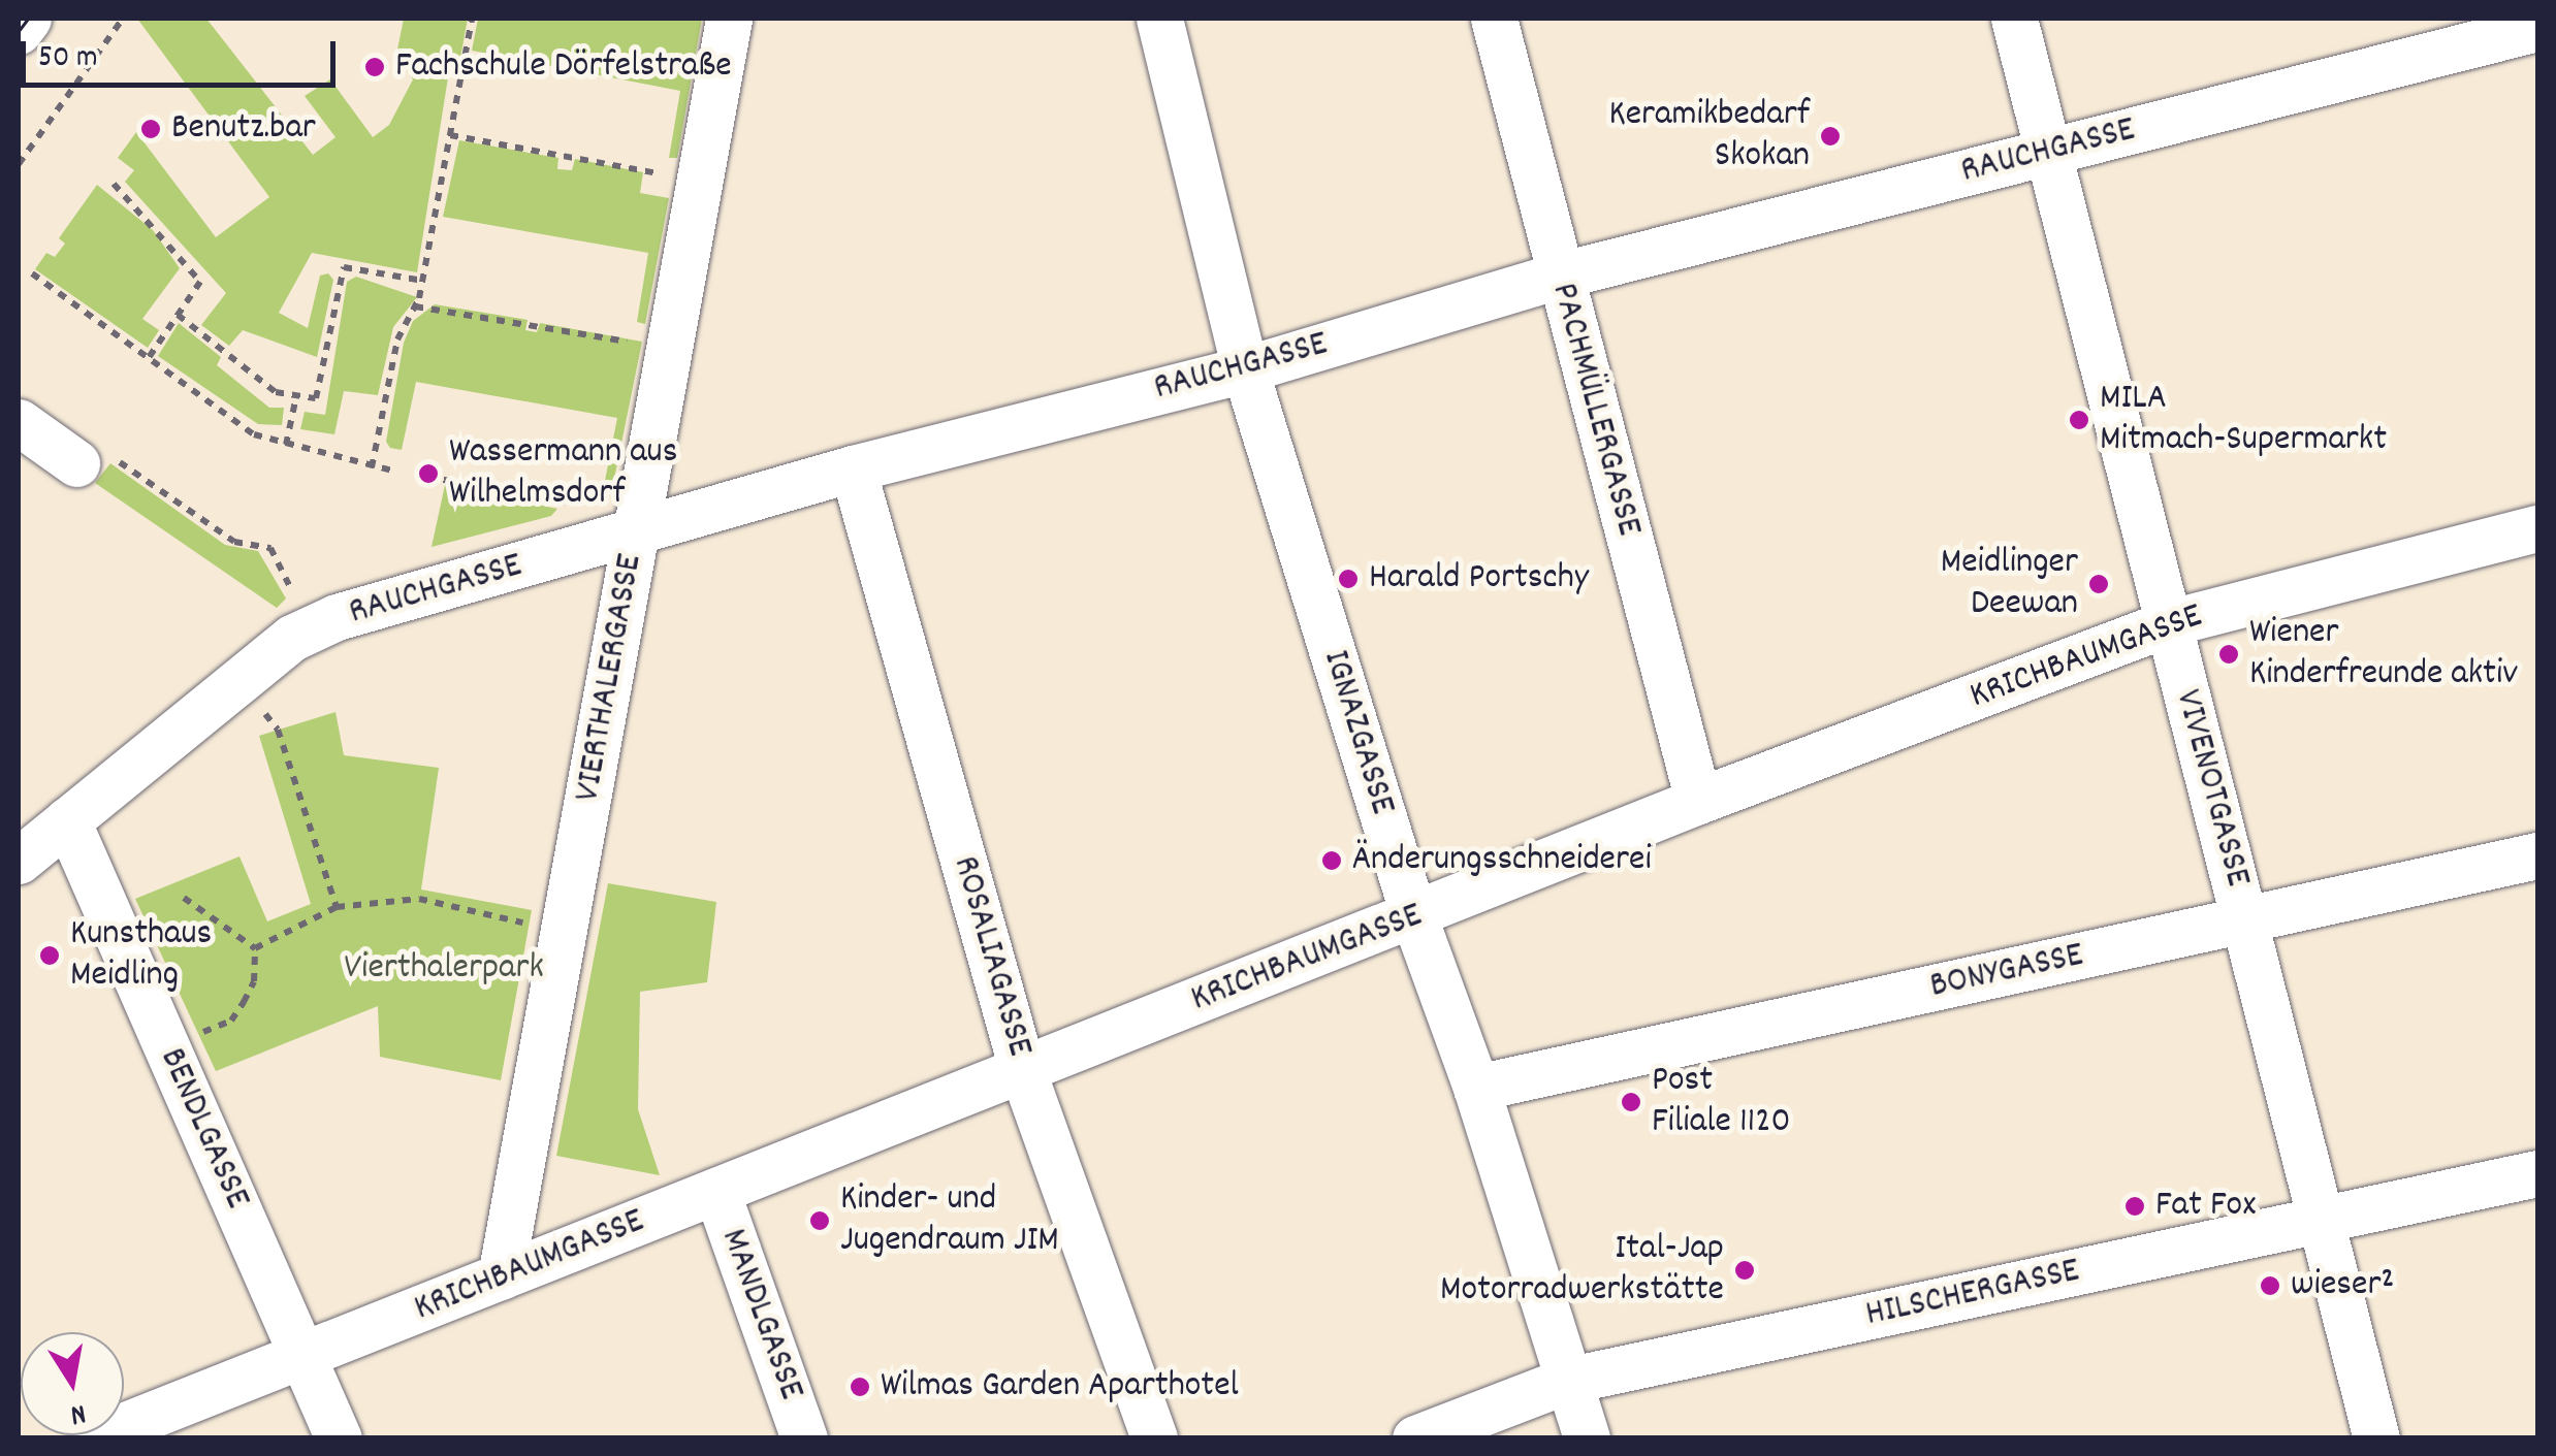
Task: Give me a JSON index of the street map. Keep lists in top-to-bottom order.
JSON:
{
  "streets": {
    "street": [
      "RAUCHGASSE",
      "PACHMÜLLERGASSE",
      "KRICHBAUMGASSE",
      "VIERTHALERGASSE",
      "IGNAZGASSE",
      "VIVENOTGASSE",
      "ROSALIAGASSE",
      "BONYGASSE",
      "BENDLGASSE",
      "HILSCHERGASSE",
      "MANDLGASSE"
    ]
  },
  "crossings": [
    ["RAUCHGASSE", "PACHMÜLLERGASSE"],
    ["RAUCHGASSE", "VIERTHALERGASSE"],
    ["RAUCHGASSE", "IGNAZGASSE"],
    ["RAUCHGASSE", "VIVENOTGASSE"],
    ["RAUCHGASSE", "ROSALIAGASSE"],
    ["RAUCHGASSE", "BENDLGASSE"],
    ["PACHMÜLLERGASSE", "KRICHBAUMGASSE"],
    ["KRICHBAUMGASSE", "VIERTHALERGASSE"],
    ["KRICHBAUMGASSE", "IGNAZGASSE"],
    ["KRICHBAUMGASSE", "VIVENOTGASSE"],
    ["KRICHBAUMGASSE", "ROSALIAGASSE"],
    ["KRICHBAUMGASSE", "BENDLGASSE"],
    ["KRICHBAUMGASSE", "MANDLGASSE"],
    ["IGNAZGASSE", "BONYGASSE"],
    ["IGNAZGASSE", "HILSCHERGASSE"],
    ["VIVENOTGASSE", "BONYGASSE"],
    ["VIVENOTGASSE", "HILSCHERGASSE"]
  ],
  "parks": ["Vierthalerpark"],
  "places": [
    "Fachschule Dörfelstraße",
    "Benutz.bar",
    "Keramikbedarf Skokan",
    "MILA Mitmach-Supermarkt",
    "Wassermann aus Wilhelmsdorf",
    "Harald Portschy",
    "Meidlinger Deewan",
    "Wiener Kinderfreunde aktiv",
    "Änderungsschneiderei",
    "Kunsthaus Meidling",
    "Post Filiale 1120",
    "Fat Fox",
    "Kinder- und Jugendraum JIM",
    "Ital-Jap Motorradwerkstätte",
    "wieser²",
    "Wilmas Garden Aparthotel"
  ],
  "scale_bar": "50 m",
  "north": "bottom"
}
